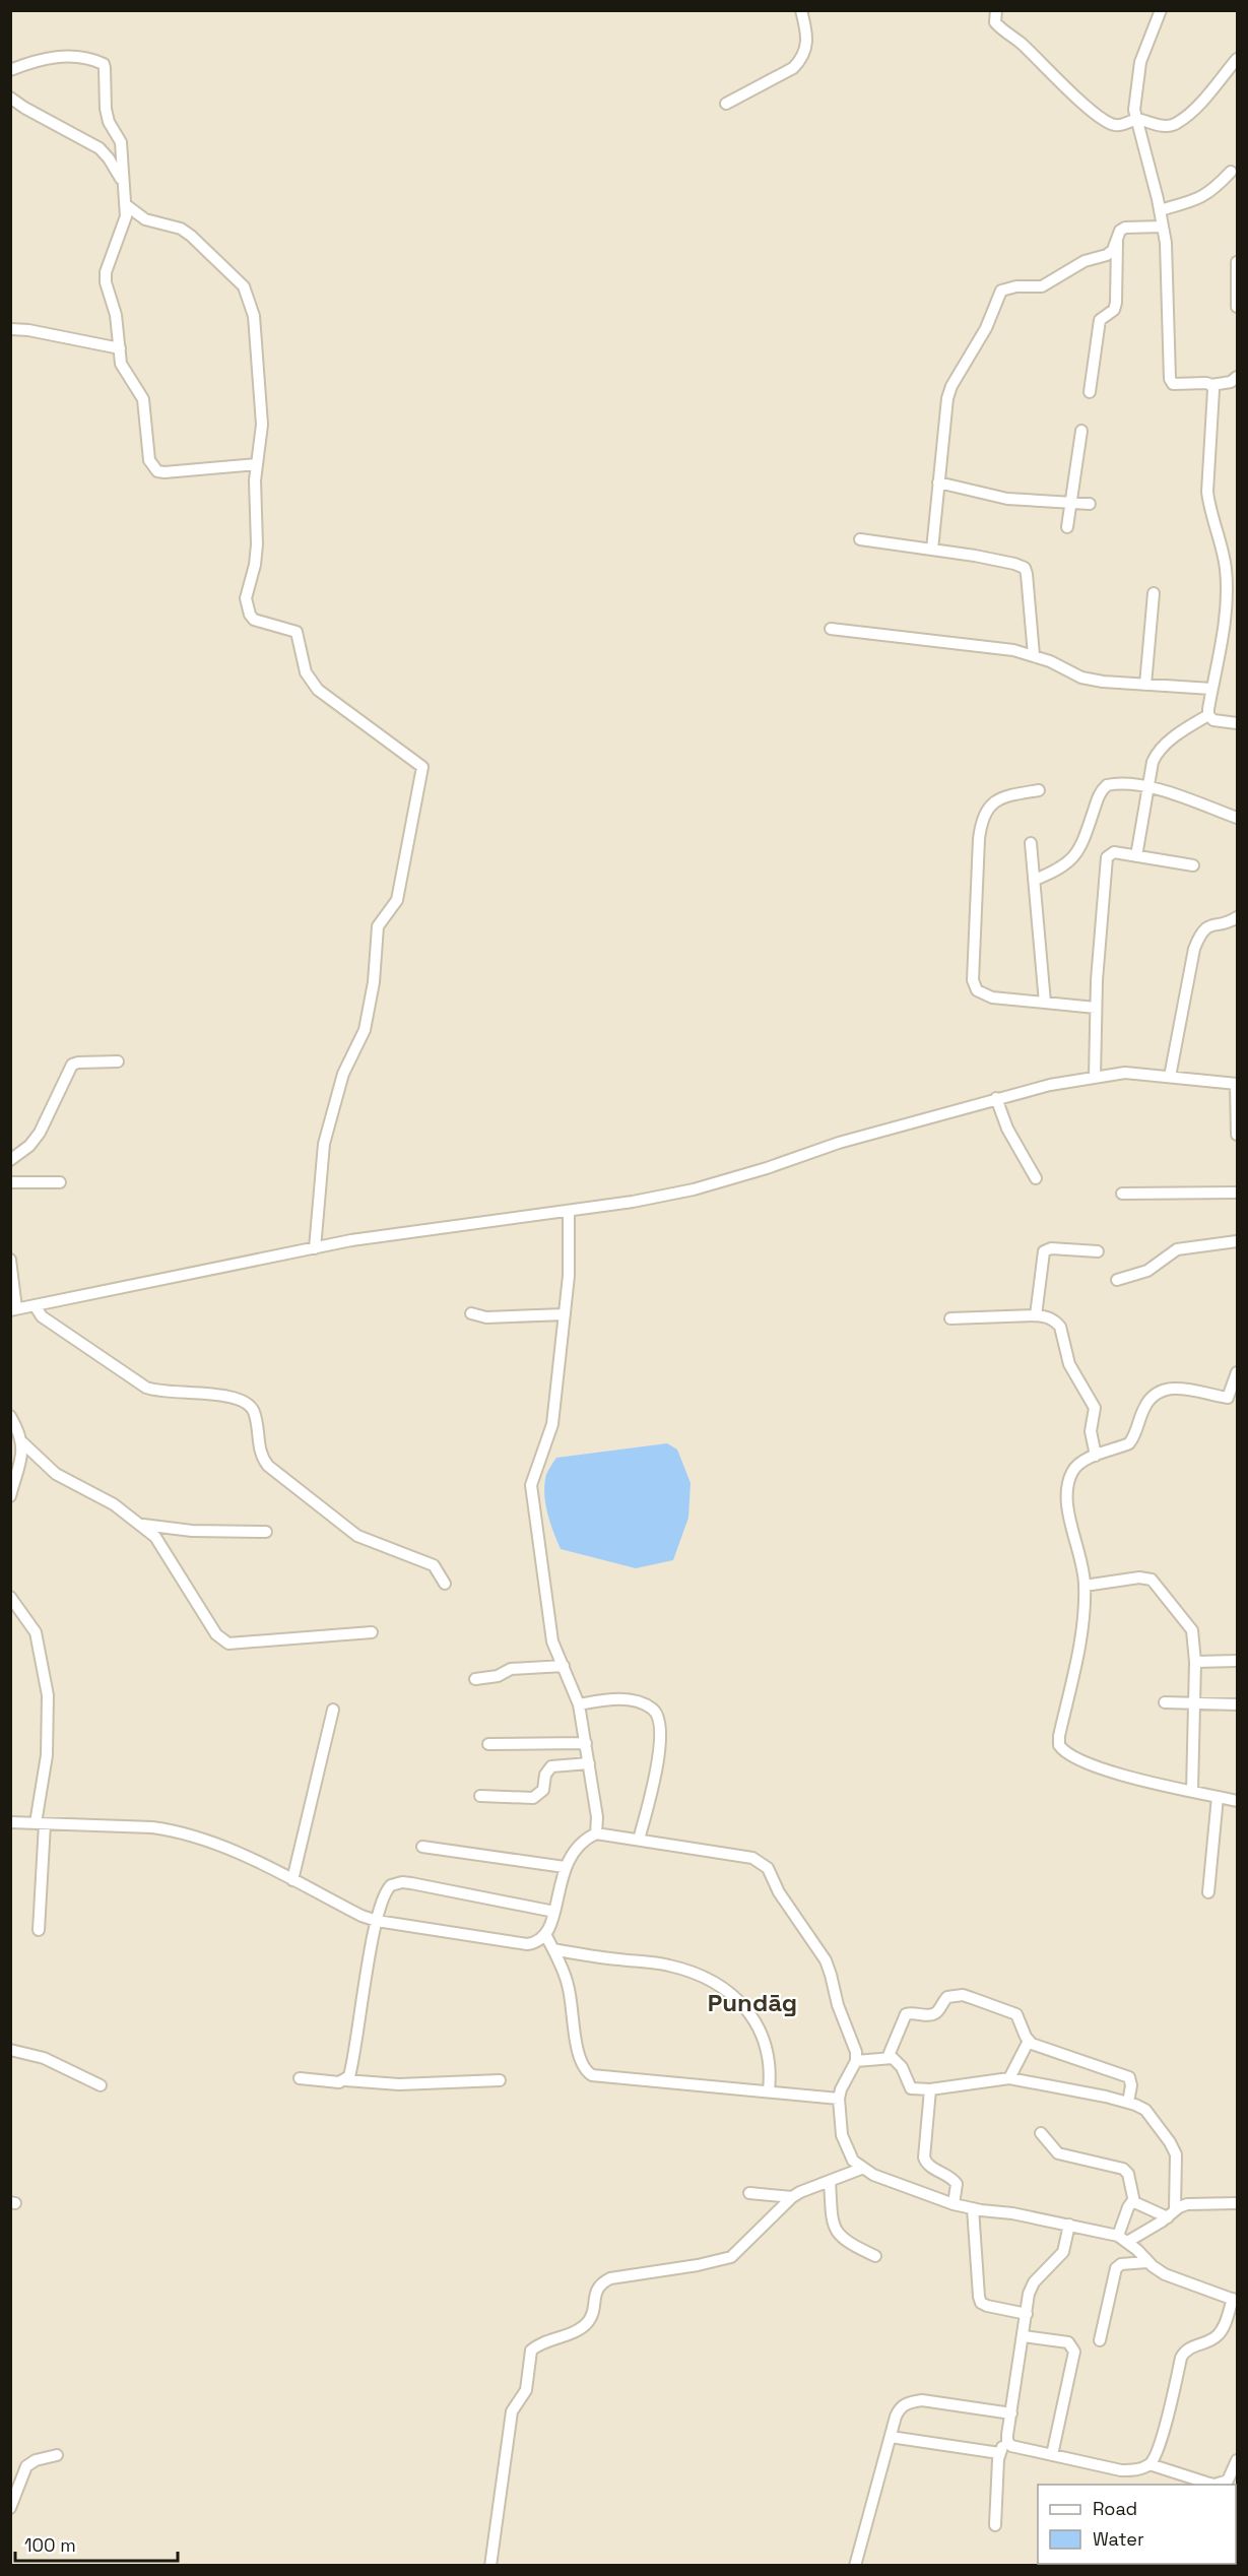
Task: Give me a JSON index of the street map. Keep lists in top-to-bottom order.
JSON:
{
  "districts": ["Pundāg"],
  "legend": ["Road", "Water"],
  "scale_bar": "100 m"
}
